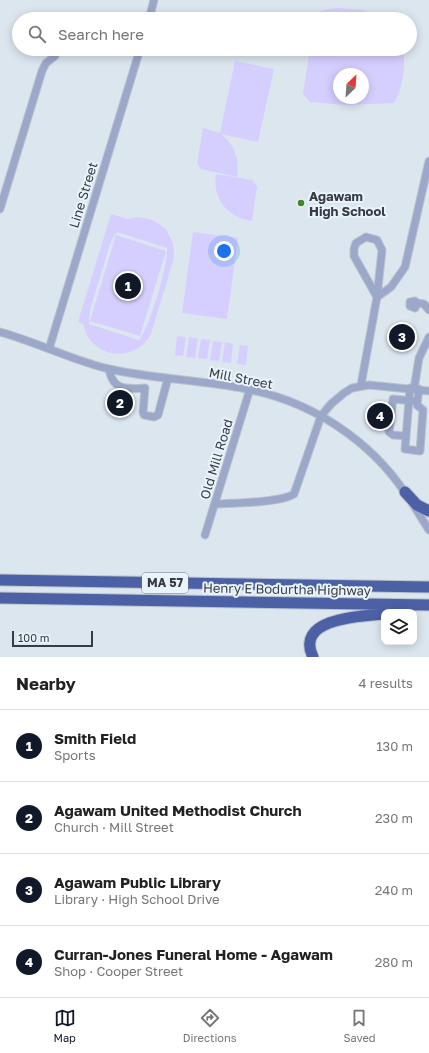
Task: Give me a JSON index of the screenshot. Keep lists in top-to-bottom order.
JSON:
{
  "streets": {
    "highway": ["MA 57", "Henry E Bodurtha Highway"],
    "street": ["Line Street", "Mill Street", "Old Mill Road"]
  },
  "crossings": [
    ["Line Street", "Mill Street"],
    ["Mill Street", "Old Mill Road"]
  ],
  "places": ["Agawam High School"],
  "scale_bar": "100 m",
  "north": "top right",
  "page": {
    "search": "Search here",
    "pins": [
      "1",
      "3",
      "2",
      "4"
    ],
    "scale": "100 m",
    "heading": ["Nearby", "4 results"],
    "list": [
      {
        "mark": "1",
        "name": "Smith Field",
        "note": "Sports",
        "value": "130 m"
      },
      {
        "mark": "2",
        "name": "Agawam United Methodist Church",
        "note": "Church · Mill Street",
        "value": "230 m"
      },
      {
        "mark": "3",
        "name": "Agawam Public Library",
        "note": "Library · High School Drive",
        "value": "240 m"
      },
      {
        "mark": "4",
        "name": "Curran-Jones Funeral Home - Agawam",
        "note": "Shop · Cooper Street",
        "value": "280 m"
      }
    ],
    "nav": ["Map", "Directions", "Saved"]
  }
}
